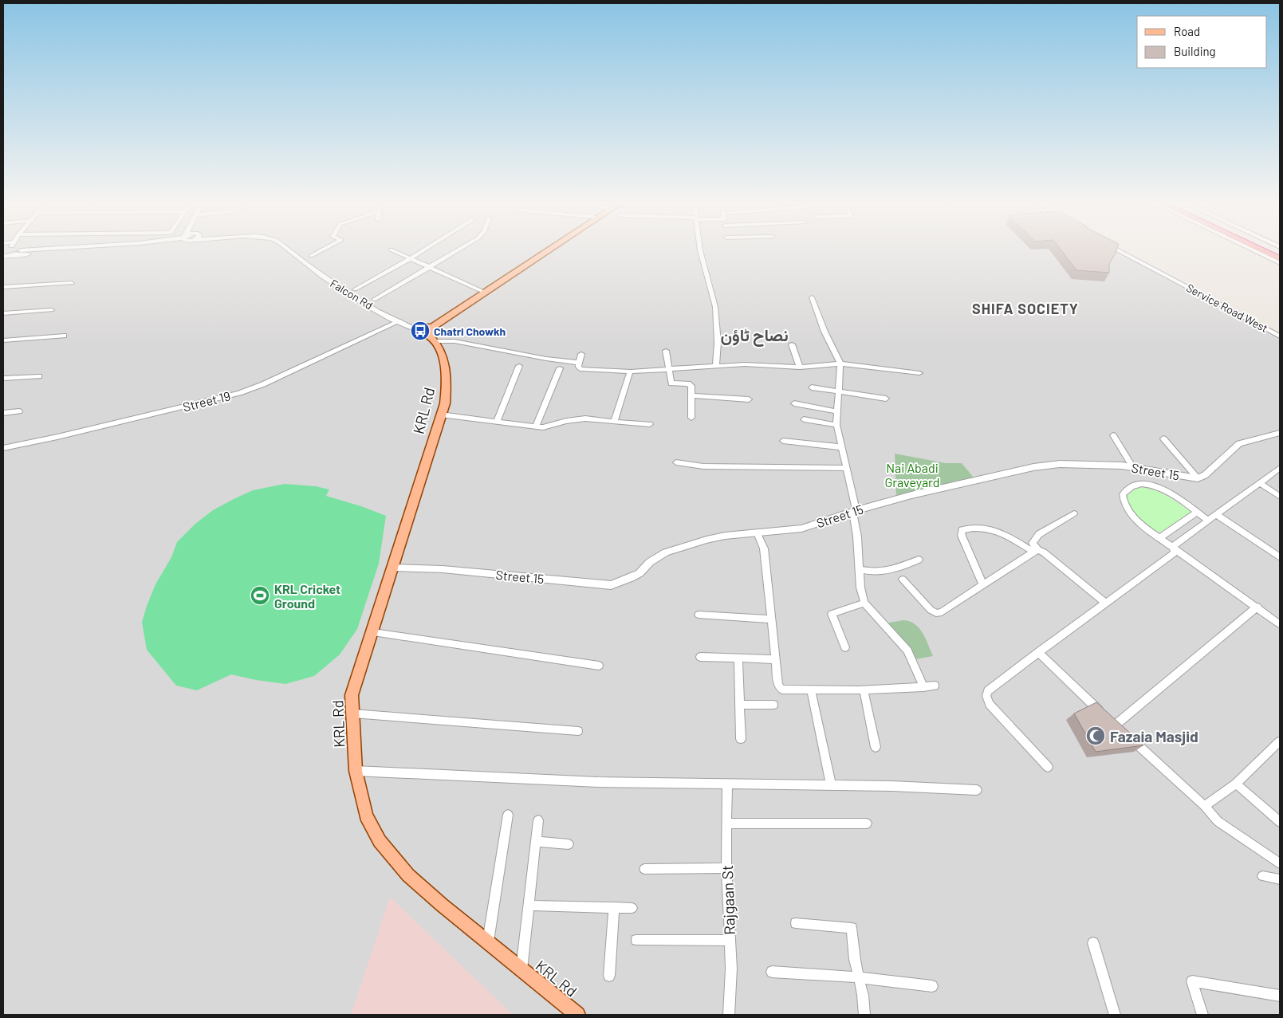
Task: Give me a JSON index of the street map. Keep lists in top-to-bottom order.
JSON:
{
  "streets": {
    "main road": ["KRL Rd"],
    "street": [
      "Falcon Rd",
      "Service Road West",
      "Street 19",
      "Street 15",
      "Rajgaan St"
    ]
  },
  "crossings": [
    ["Falcon Rd", "Street 19"],
    ["Falcon Rd", "KRL Rd"],
    ["KRL Rd", "Street 15"]
  ],
  "districts": ["SHIFA SOCIETY", "نصاح ٹاؤن"],
  "parks": ["Nai Abadi Graveyard"],
  "places": {
    "bus stop": ["Chatri Chowkh"],
    "sports": ["KRL Cricket Ground"],
    "mosque": ["Fazaia Masjid"]
  },
  "legend": ["Road", "Building"]
}
